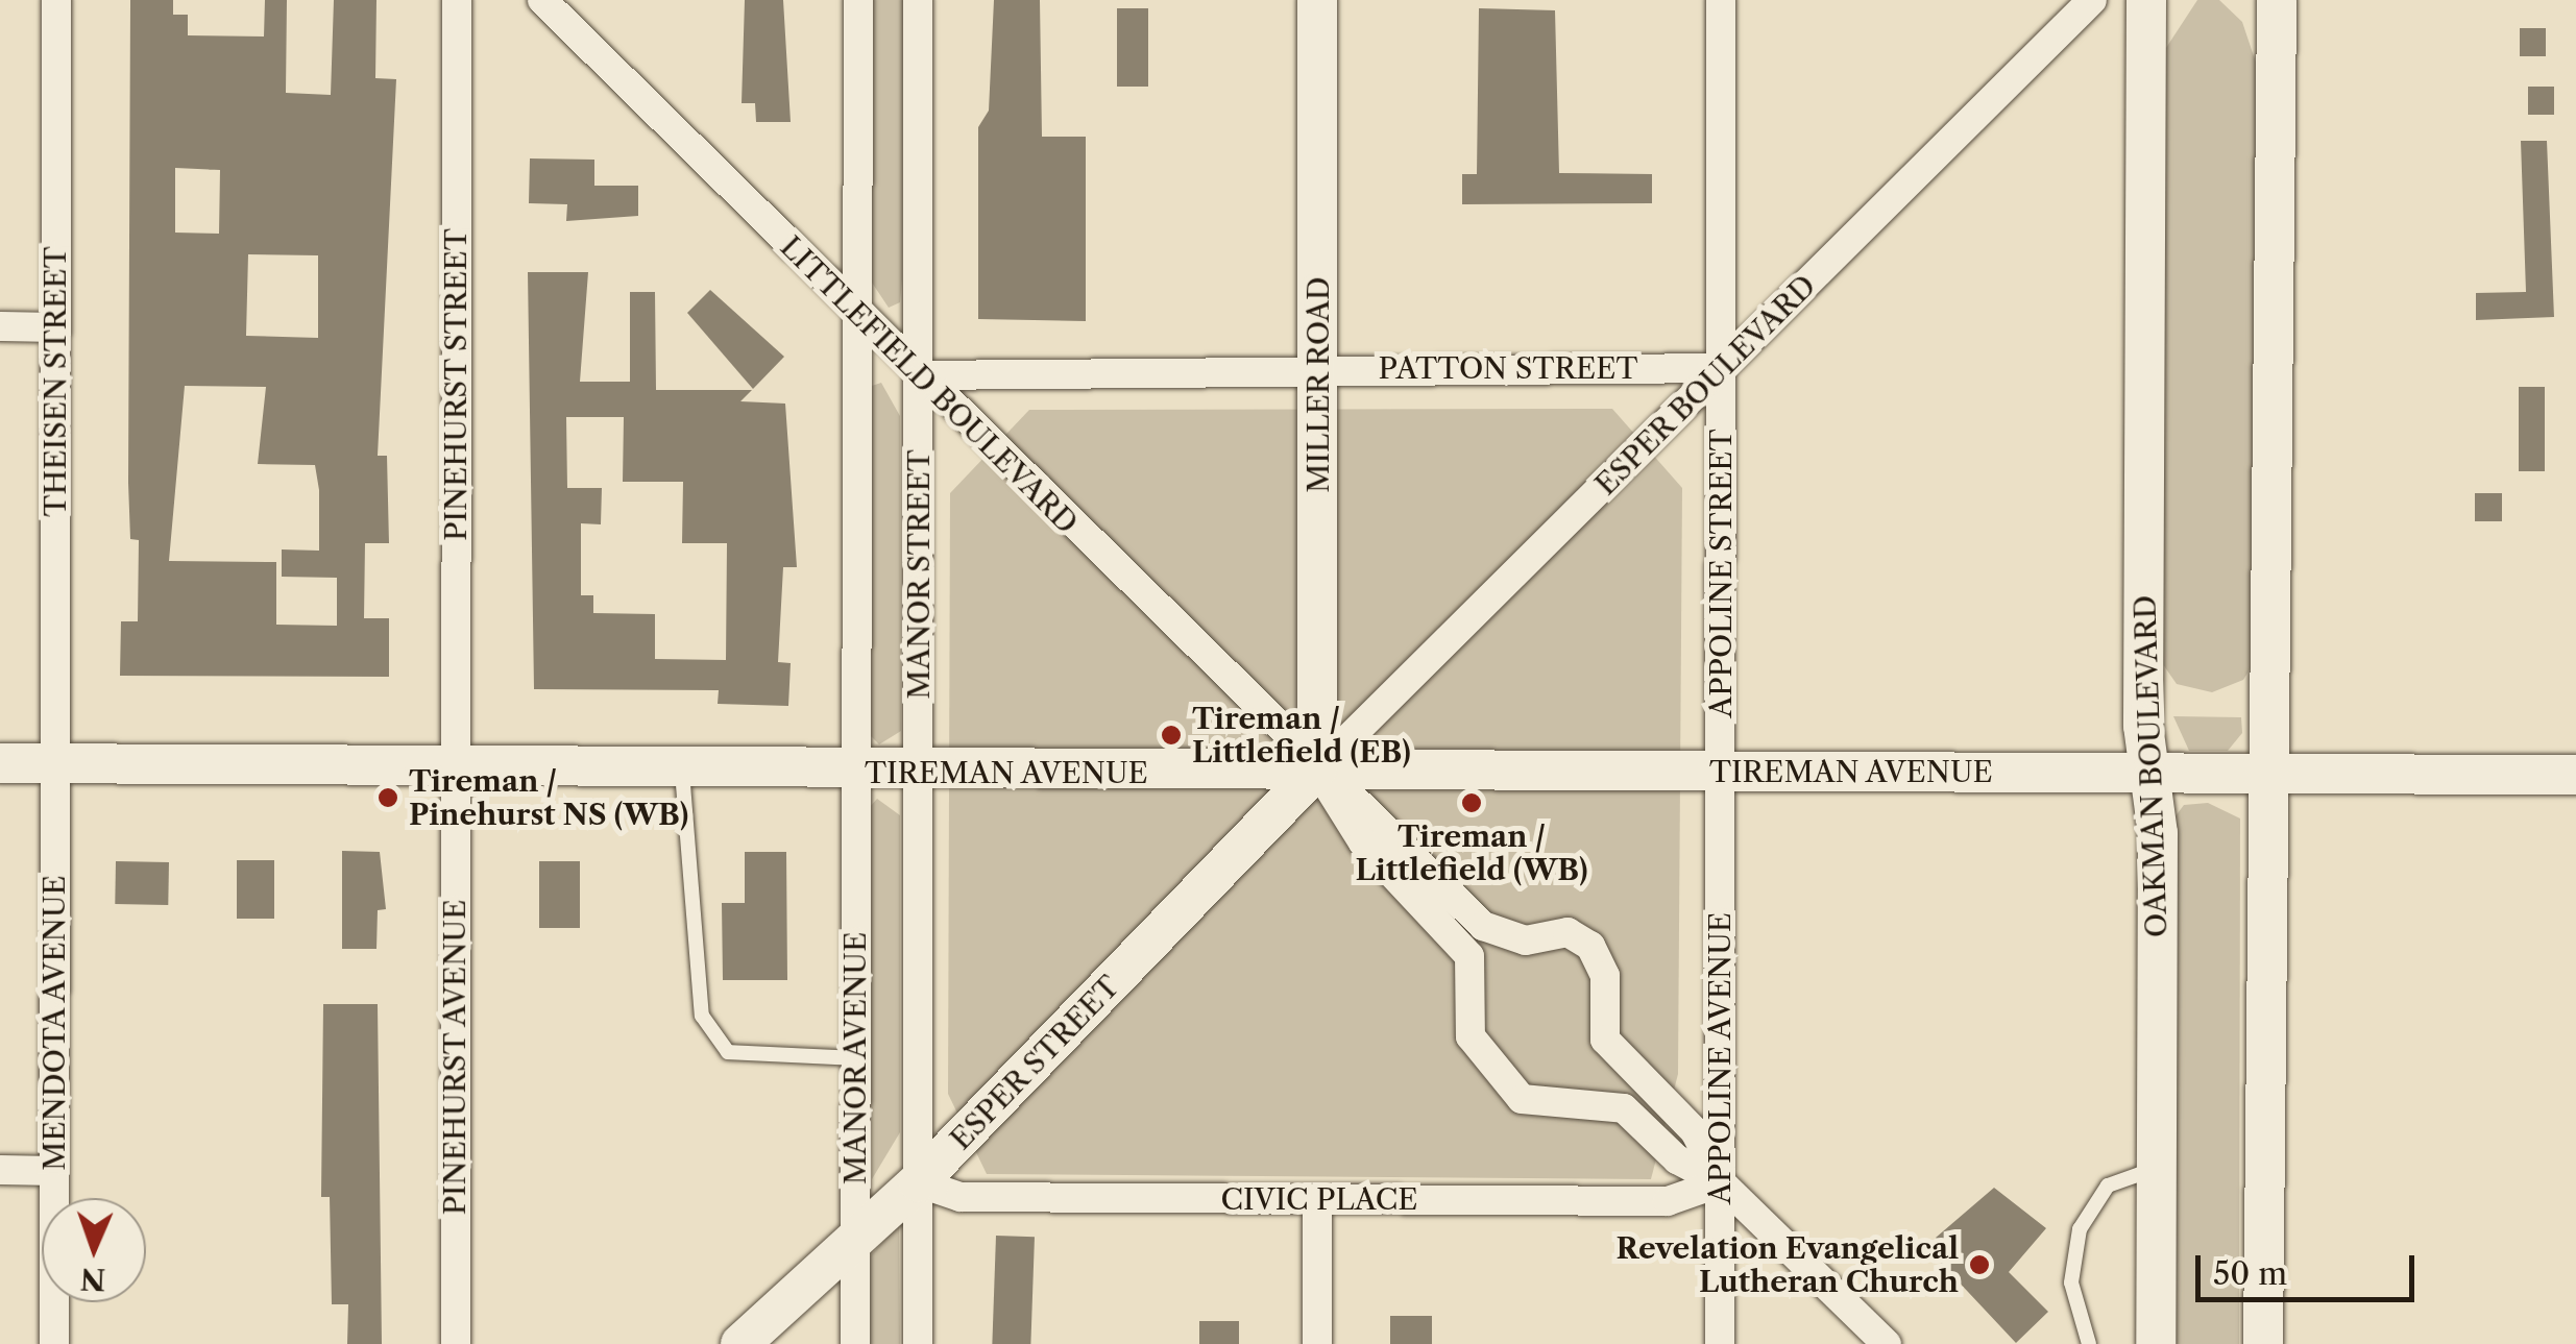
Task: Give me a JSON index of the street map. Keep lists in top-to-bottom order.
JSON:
{
  "streets": {
    "street": [
      "PATTON STREET",
      "THEISEN STREET",
      "PINEHURST STREET",
      "LITTLEFIELD BOULEVARD",
      "MILLER ROAD",
      "ESPER BOULEVARD",
      "APPOLINE STREET",
      "MANOR STREET",
      "OAKMAN BOULEVARD",
      "TIREMAN AVENUE",
      "MENDOTA AVENUE",
      "PINEHURST AVENUE",
      "MANOR AVENUE",
      "APPOLINE AVENUE",
      "ESPER STREET",
      "CIVIC PLACE"
    ]
  },
  "crossings": [
    ["PATTON STREET", "LITTLEFIELD BOULEVARD"],
    ["PATTON STREET", "MILLER ROAD"],
    ["PATTON STREET", "ESPER BOULEVARD"],
    ["PATTON STREET", "APPOLINE STREET"],
    ["PATTON STREET", "MANOR STREET"],
    ["THEISEN STREET", "TIREMAN AVENUE"],
    ["THEISEN STREET", "MENDOTA AVENUE"],
    ["PINEHURST STREET", "TIREMAN AVENUE"],
    ["PINEHURST STREET", "PINEHURST AVENUE"],
    ["LITTLEFIELD BOULEVARD", "MILLER ROAD"],
    ["LITTLEFIELD BOULEVARD", "ESPER BOULEVARD"],
    ["LITTLEFIELD BOULEVARD", "MANOR STREET"],
    ["LITTLEFIELD BOULEVARD", "TIREMAN AVENUE"],
    ["LITTLEFIELD BOULEVARD", "ESPER STREET"],
    ["MILLER ROAD", "ESPER BOULEVARD"],
    ["MILLER ROAD", "TIREMAN AVENUE"],
    ["MILLER ROAD", "ESPER STREET"],
    ["ESPER BOULEVARD", "APPOLINE STREET"],
    ["ESPER BOULEVARD", "TIREMAN AVENUE"],
    ["ESPER BOULEVARD", "ESPER STREET"],
    ["APPOLINE STREET", "TIREMAN AVENUE"],
    ["APPOLINE STREET", "APPOLINE AVENUE"],
    ["MANOR STREET", "TIREMAN AVENUE"],
    ["OAKMAN BOULEVARD", "TIREMAN AVENUE"],
    ["TIREMAN AVENUE", "MENDOTA AVENUE"],
    ["TIREMAN AVENUE", "PINEHURST AVENUE"],
    ["TIREMAN AVENUE", "MANOR AVENUE"],
    ["TIREMAN AVENUE", "APPOLINE AVENUE"],
    ["TIREMAN AVENUE", "ESPER STREET"],
    ["MANOR AVENUE", "ESPER STREET"],
    ["APPOLINE AVENUE", "CIVIC PLACE"],
    ["ESPER STREET", "CIVIC PLACE"]
  ],
  "places": [
    "Tireman / Littlefield (EB)",
    "Tireman / Pinehurst NS (WB)",
    "Tireman / Littlefield (WB)",
    "Revelation Evangelical Lutheran Church"
  ],
  "scale_bar": "50 m",
  "north": "bottom"
}
